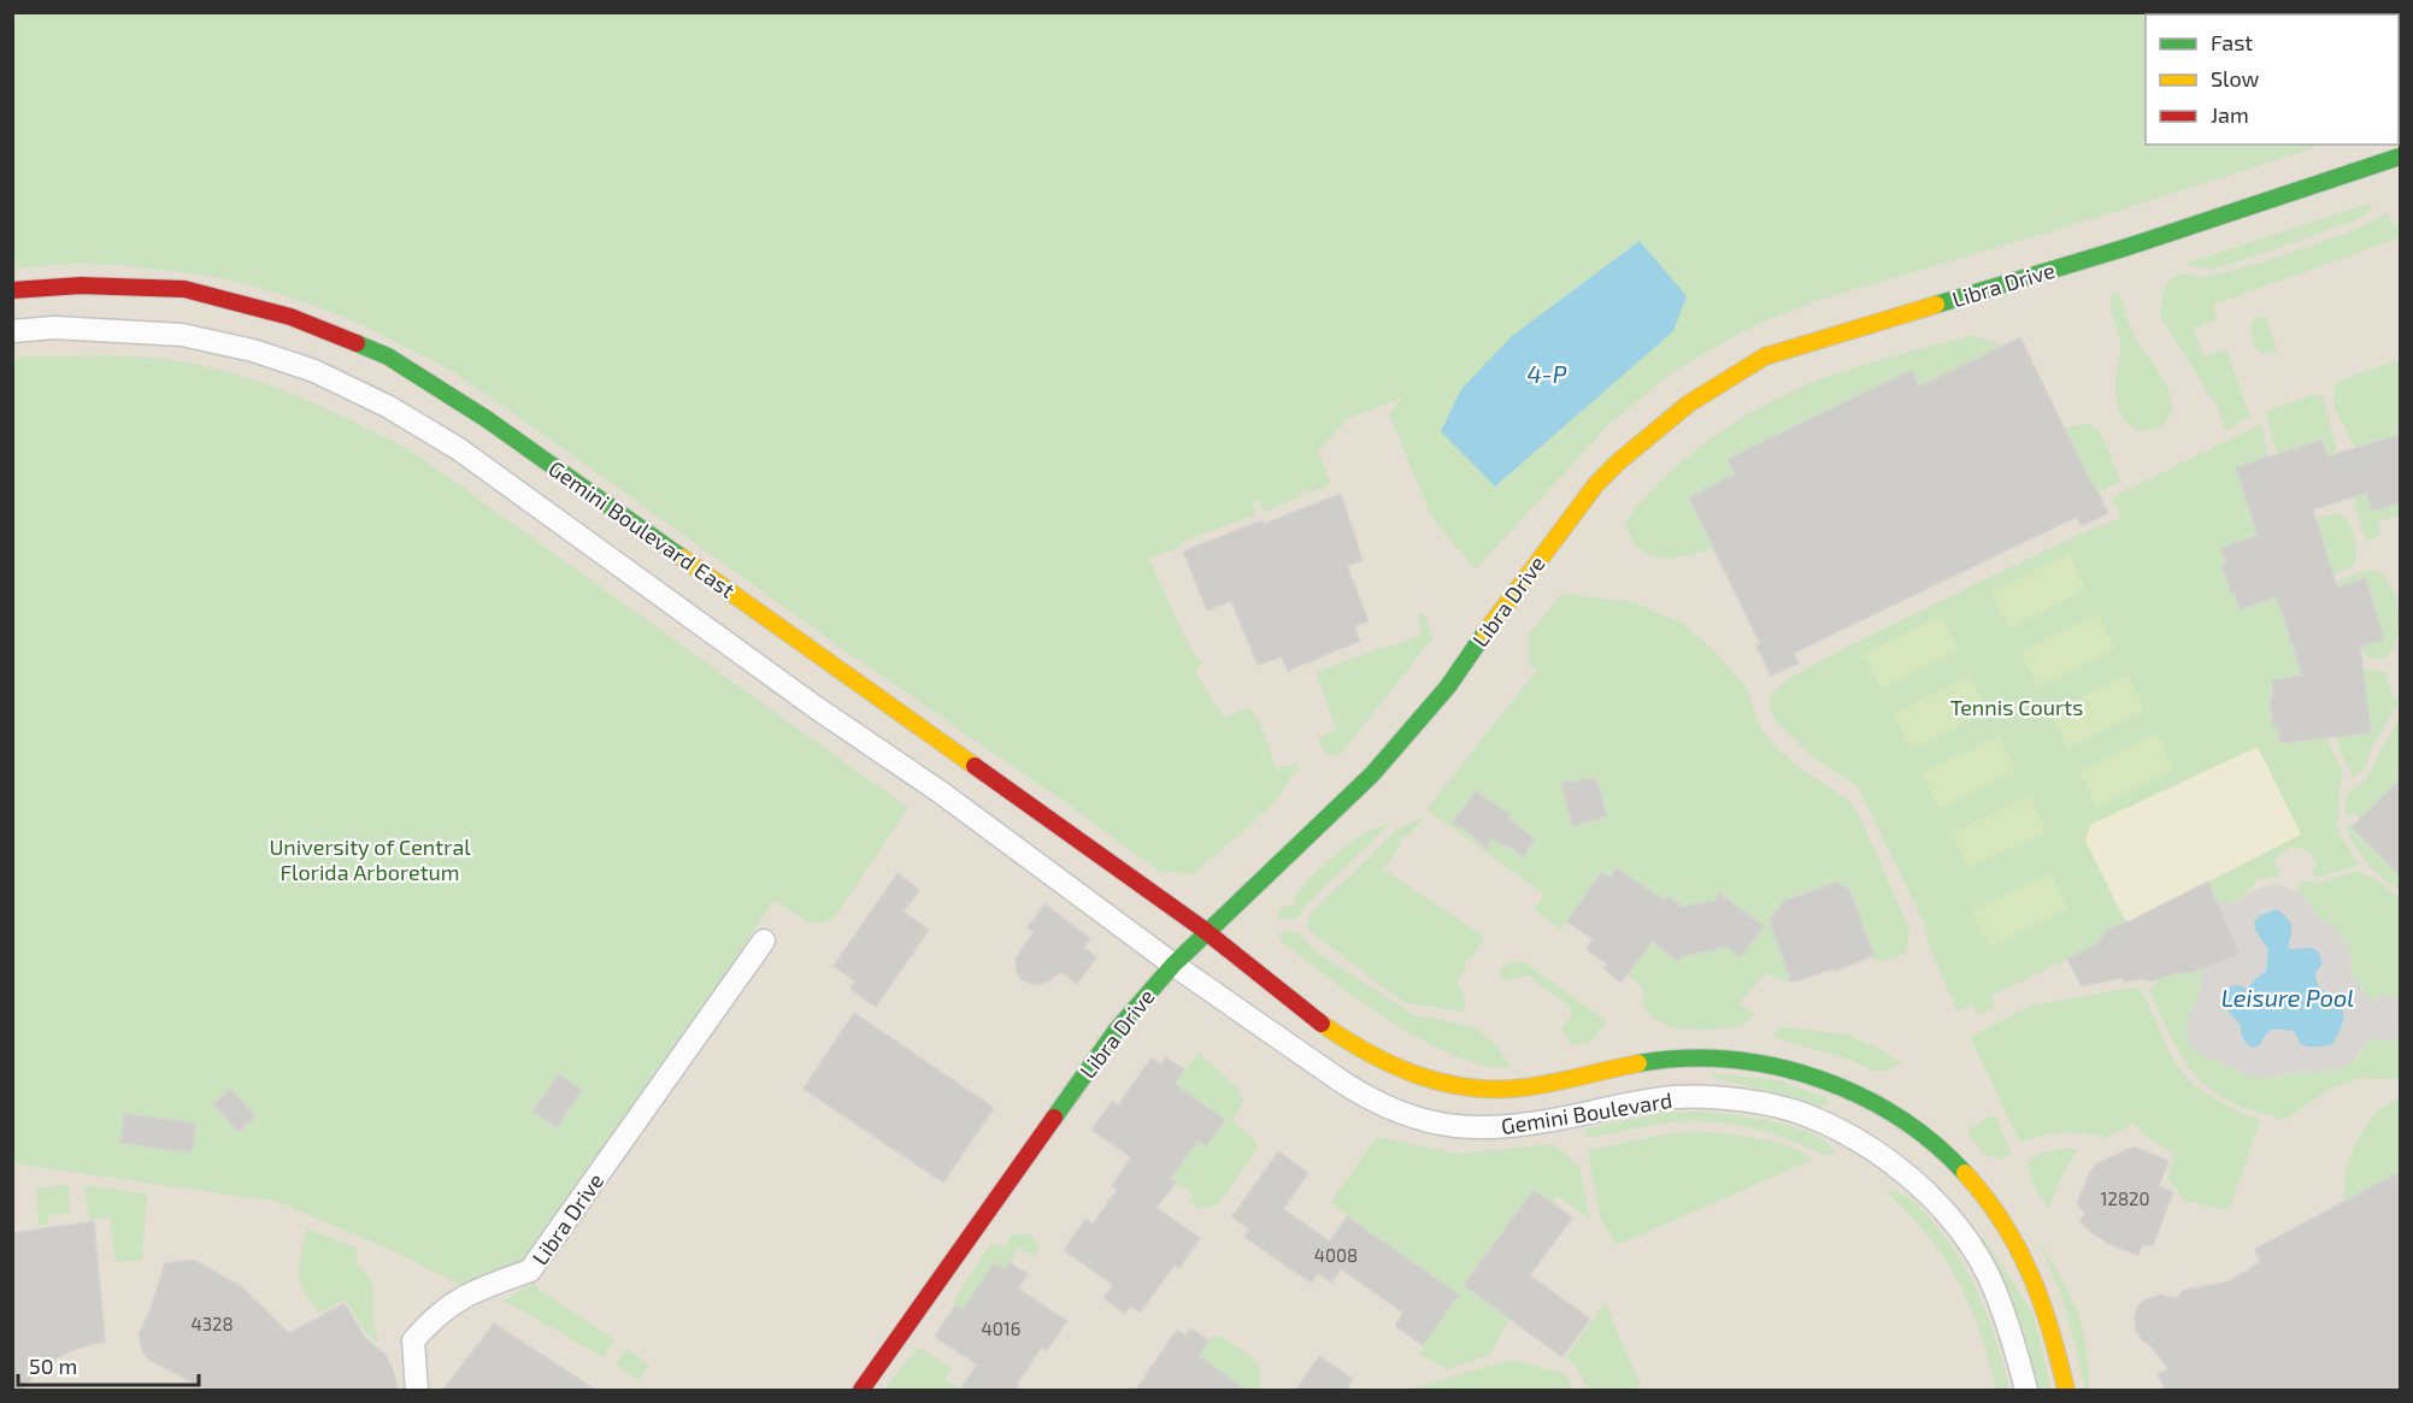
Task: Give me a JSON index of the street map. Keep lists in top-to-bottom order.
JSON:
{
  "streets": {
    "street": ["Libra Drive", "Gemini Boulevard East", "Gemini Boulevard"]
  },
  "crossings": [
    ["Libra Drive", "Gemini Boulevard East"],
    ["Libra Drive", "Gemini Boulevard"],
    ["Gemini Boulevard East", "Gemini Boulevard"]
  ],
  "water": ["4-P", "Leisure Pool"],
  "parks": ["Tennis Courts", "University of Central Florida Arboretum"],
  "house_numbers": [
    "12820",
    "4008",
    "4328",
    "4016"
  ],
  "legend": ["Fast", "Slow", "Jam"],
  "scale_bar": "50 m"
}
